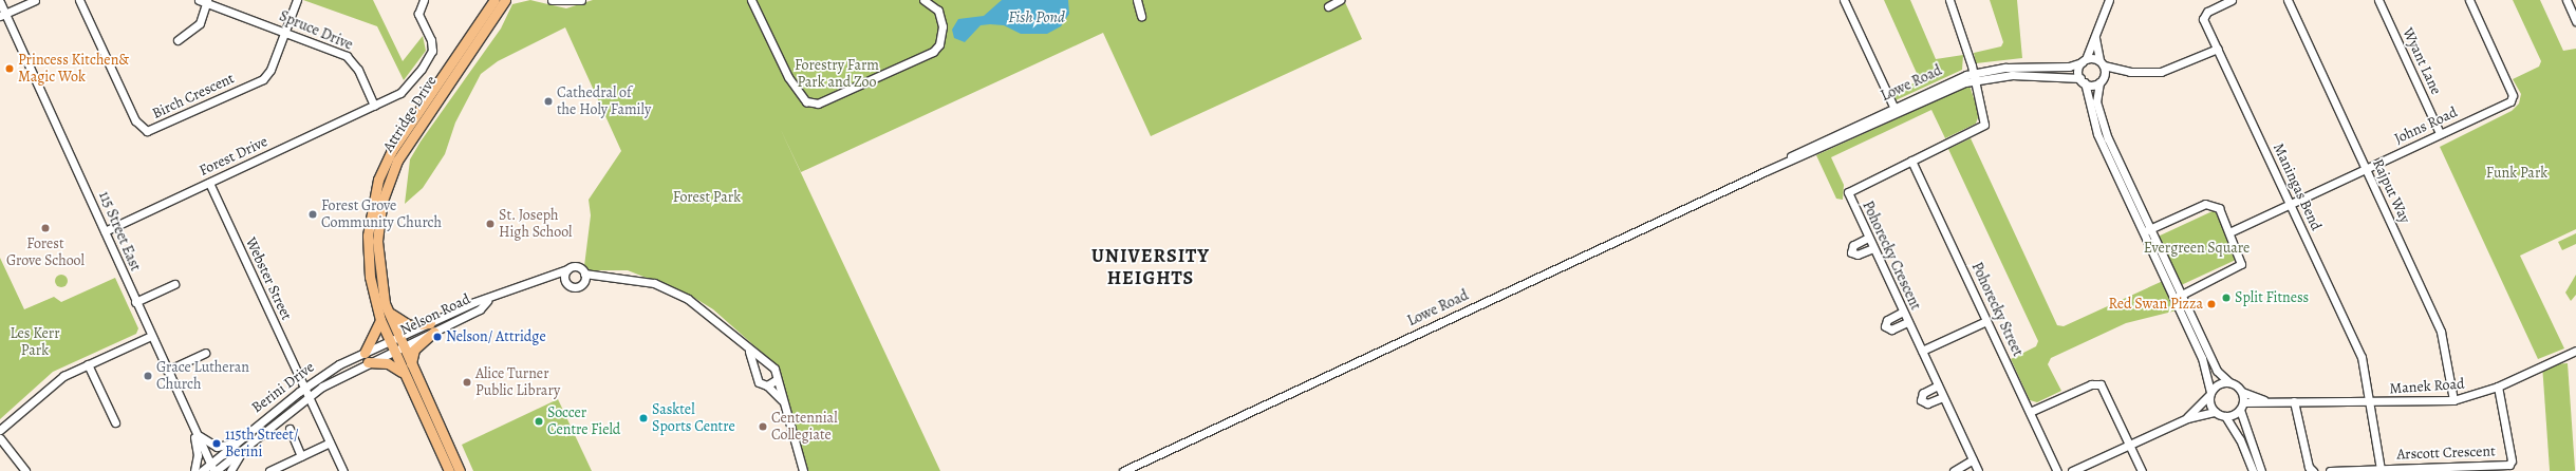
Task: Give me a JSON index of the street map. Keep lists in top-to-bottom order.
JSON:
{
  "streets": {
    "main road": ["Attridge Drive"],
    "street": [
      "Spruce Drive",
      "Wyant Lane",
      "Lowe Road",
      "Birch Crescent",
      "Johns Road",
      "Forest Drive",
      "Maningas Bend",
      "Rajput Way",
      "115 Street East",
      "Pohorecky Crescent",
      "Webster Street",
      "Pohorecky Street",
      "Nelson Road",
      "Manek Road",
      "Berini Drive",
      "Arscott Crescent"
    ]
  },
  "crossings": [
    ["Spruce Drive", "Birch Crescent"],
    ["Spruce Drive", "Forest Drive"],
    ["Wyant Lane", "Johns Road"],
    ["Lowe Road", "Pohorecky Crescent"],
    ["Attridge Drive", "Nelson Road"],
    ["Attridge Drive", "Berini Drive"],
    ["Johns Road", "Maningas Bend"],
    ["Johns Road", "Rajput Way"],
    ["Forest Drive", "115 Street East"],
    ["Forest Drive", "Webster Street"],
    ["Maningas Bend", "Manek Road"],
    ["Maningas Bend", "Arscott Crescent"],
    ["Rajput Way", "Manek Road"],
    ["115 Street East", "Berini Drive"],
    ["Pohorecky Crescent", "Pohorecky Street"],
    ["Webster Street", "Berini Drive"],
    ["Nelson Road", "Berini Drive"],
    ["Manek Road", "Arscott Crescent"]
  ],
  "districts": ["UNIVERSITY HEIGHTS"],
  "water": ["Fish Pond"],
  "parks": [
    "Forestry Farm Park and Zoo",
    "Funk Park",
    "Forest Park",
    "Evergreen Square",
    "Les Kerr Park"
  ],
  "places": [
    "Princess Kitchen& Magic Wok",
    "Cathedral of the Holy Family",
    "Forest Grove Community Church",
    "St. Joseph High School",
    "Forest Grove School",
    "Split Fitness",
    "Red Swan Pizza",
    "Nelson/ Attridge",
    "Grace Lutheran Church",
    "Alice Turner Public Library",
    "Sasktel Sports Centre",
    "Soccer Centre Field",
    "Centennial Collegiate",
    "115th Street/ Berini"
  ]
}
